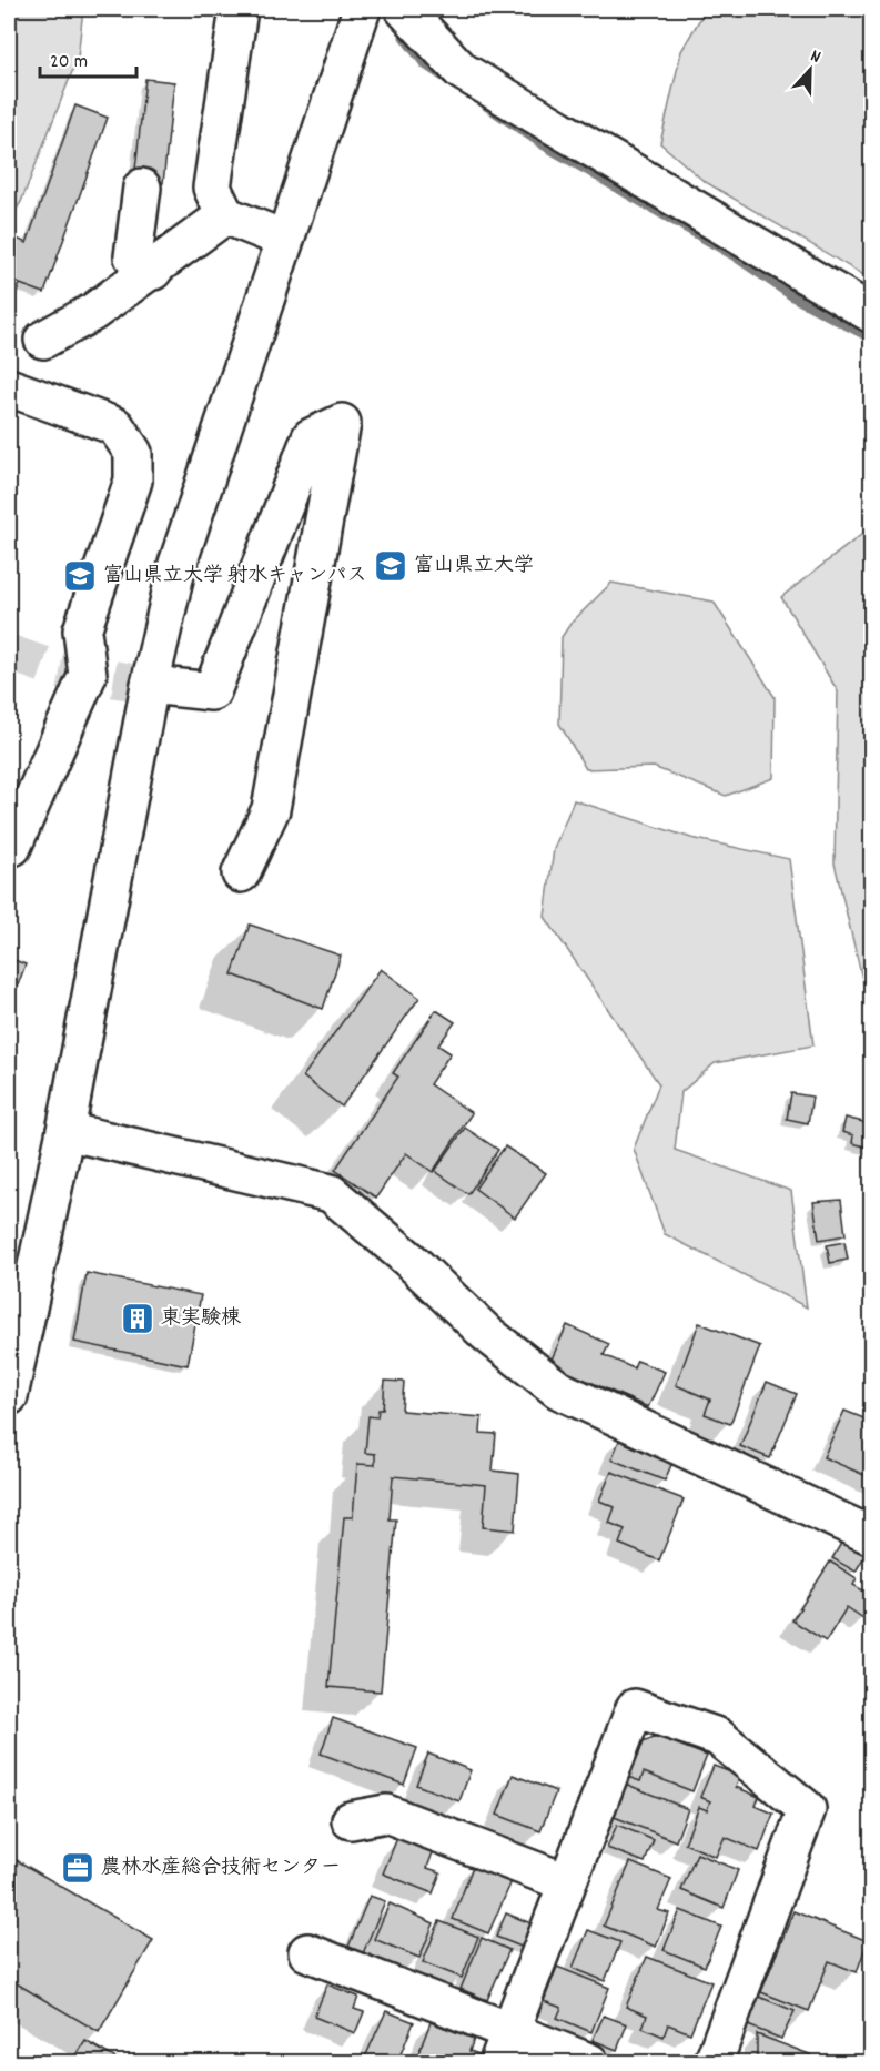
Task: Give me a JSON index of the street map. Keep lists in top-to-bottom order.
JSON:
{
  "places": {
    "school or university": ["富山県立大学", "富山県立大学 射水キャンパス"],
    "building": ["東実験棟"],
    "office": ["農林水産総合技術センター"]
  },
  "scale_bar": "20 m",
  "north": "top"
}
